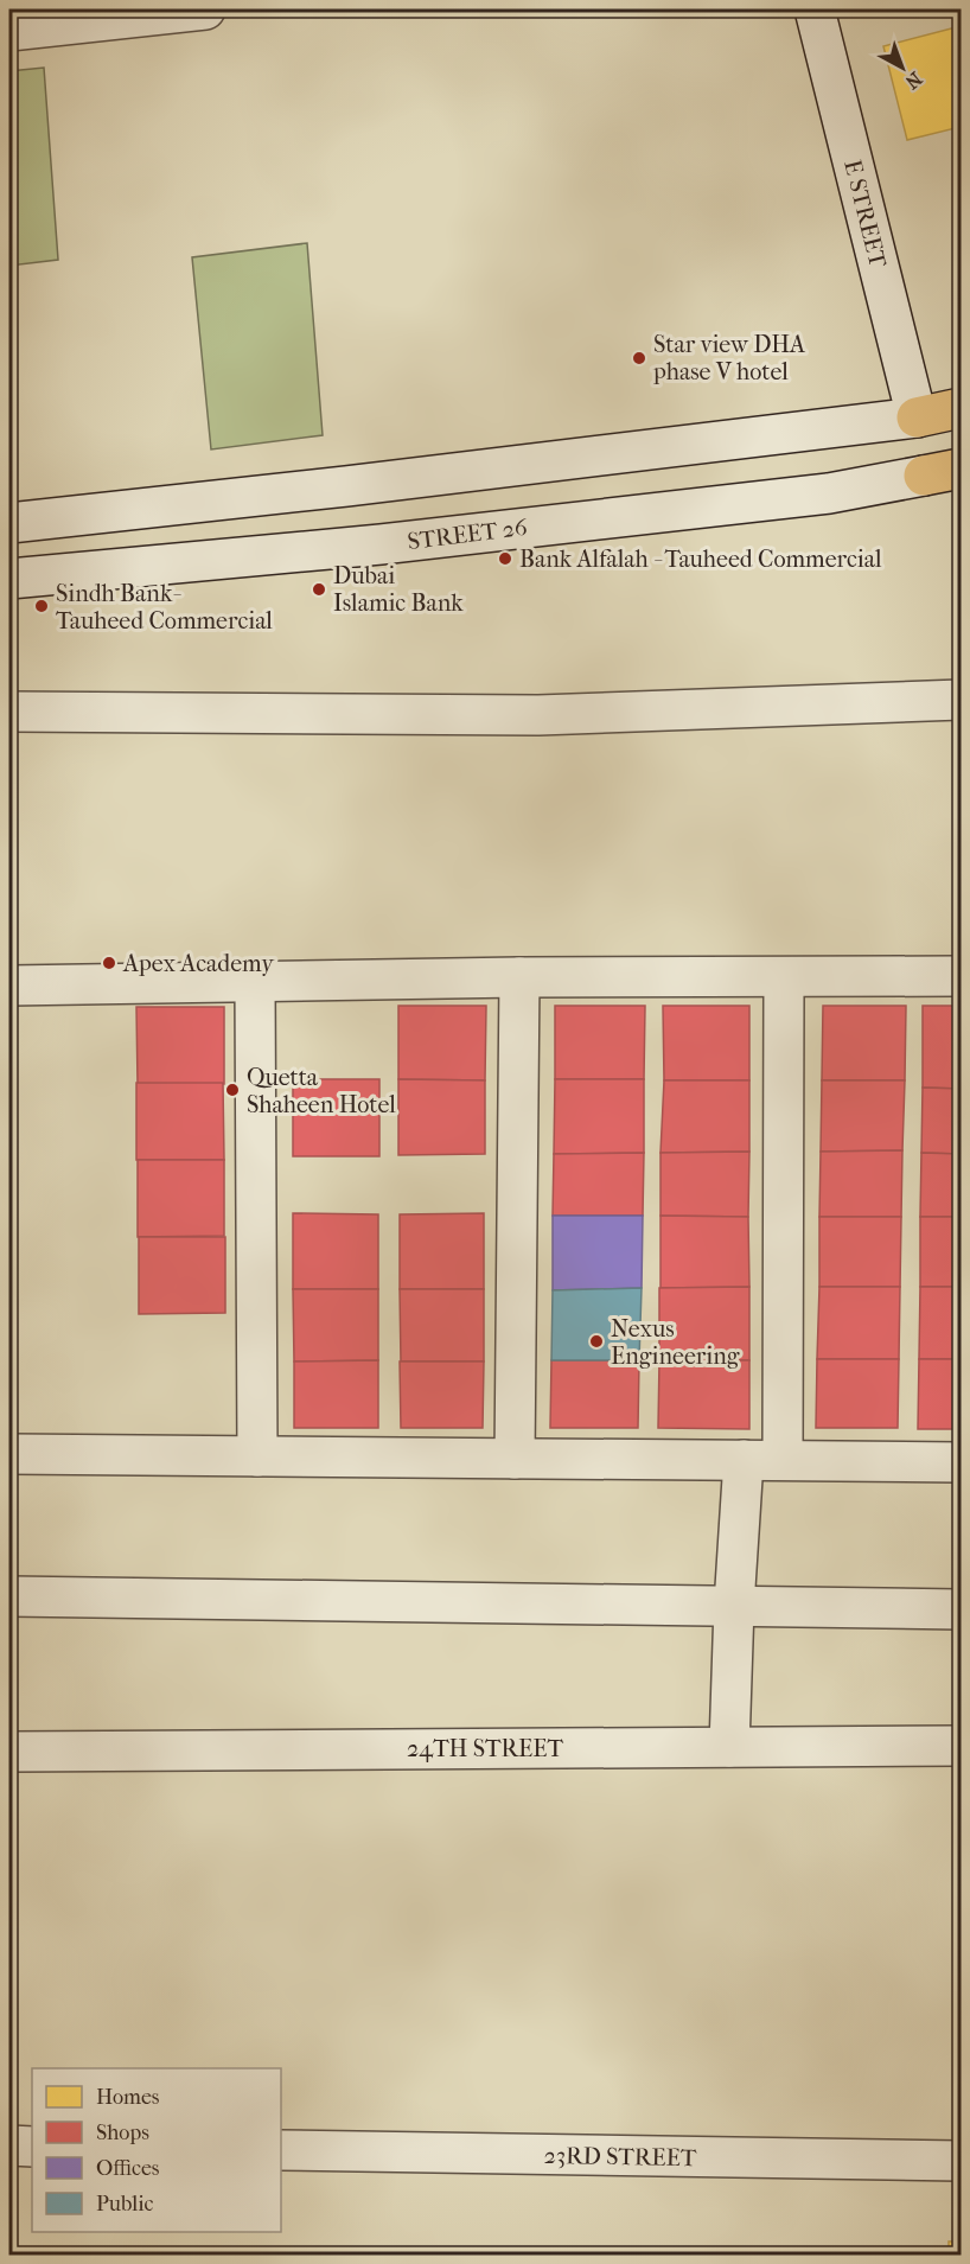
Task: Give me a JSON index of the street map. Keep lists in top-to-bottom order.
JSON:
{
  "streets": {
    "street": [
      "E STREET",
      "STREET 26",
      "24TH STREET",
      "23RD STREET"
    ]
  },
  "places": [
    "Star view DHA phase V hotel",
    "Bank Alfalah - Tauheed Commercial",
    "Dubai Islamic Bank",
    "Sindh Bank- Tauheed Commercial",
    "Apex Academy",
    "Quetta Shaheen Hotel",
    "Nexus Engineering"
  ],
  "legend": [
    "Homes",
    "Shops",
    "Offices",
    "Public"
  ],
  "north": "bottom right"
}
